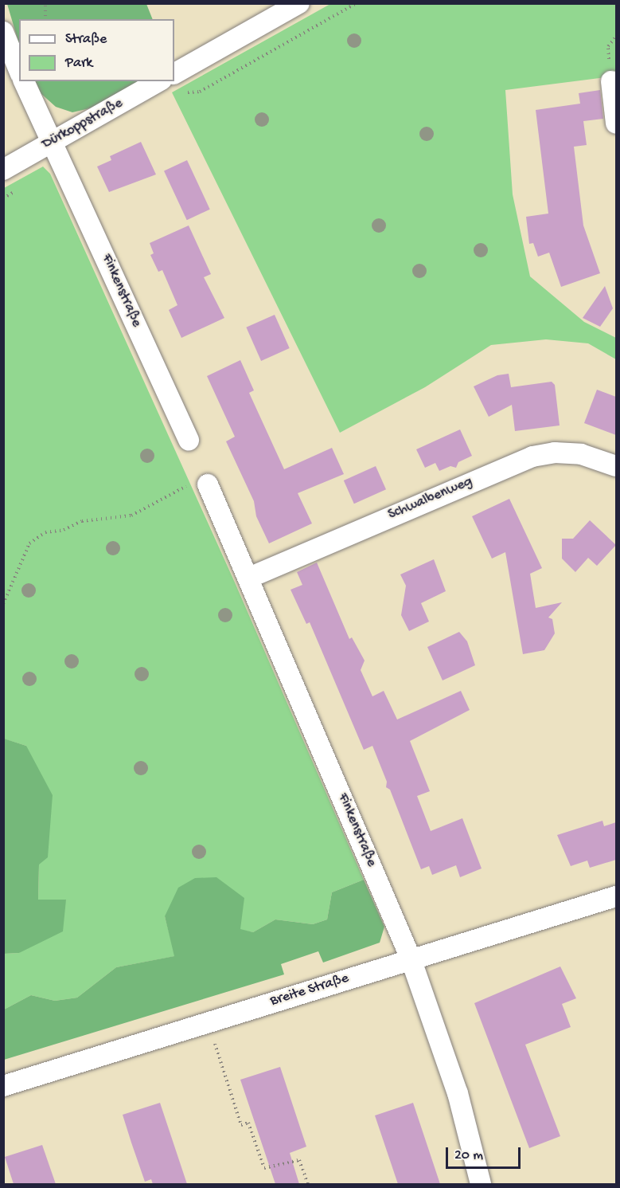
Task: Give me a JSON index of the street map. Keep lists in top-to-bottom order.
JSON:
{
  "streets": {
    "street": [
      "Dürkoppstraße",
      "Finkenstraße",
      "Schwalbenweg",
      "Breite Straße"
    ]
  },
  "crossings": [
    ["Dürkoppstraße", "Finkenstraße"],
    ["Finkenstraße", "Schwalbenweg"],
    ["Finkenstraße", "Breite Straße"]
  ],
  "legend": ["Straße", "Park"],
  "scale_bar": "20 m"
}
